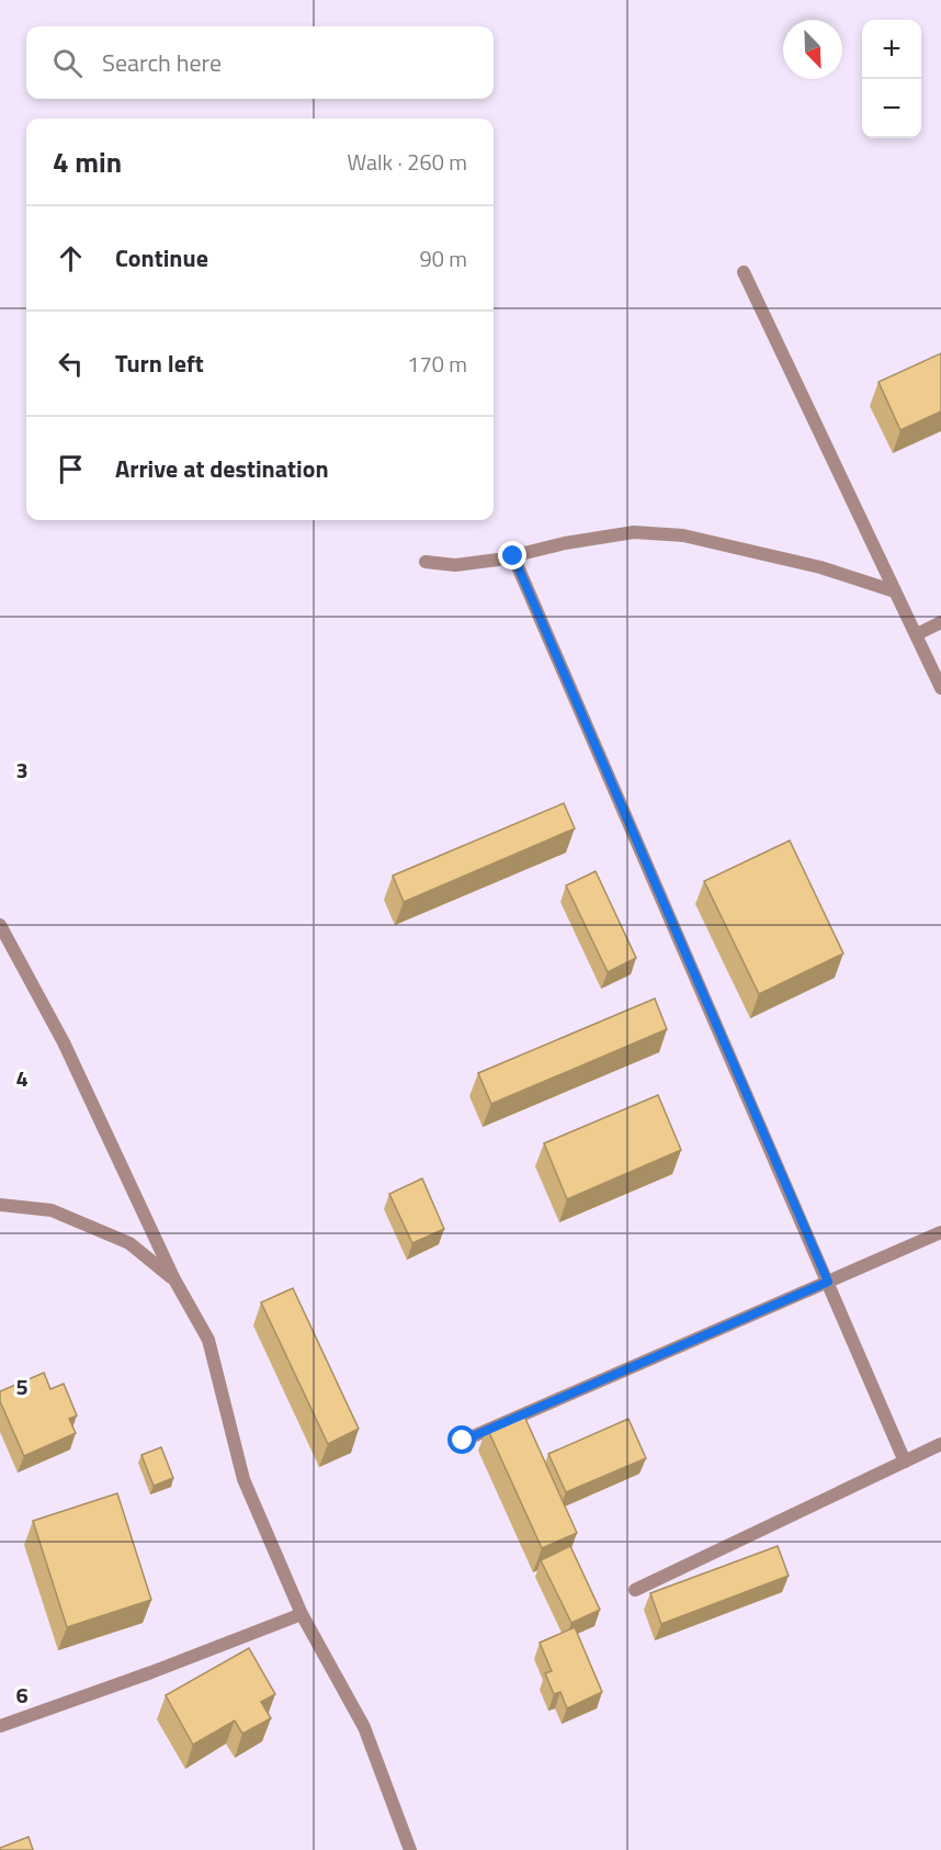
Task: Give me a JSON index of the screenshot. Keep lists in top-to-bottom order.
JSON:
{
  "north": "bottom right",
  "page": {
    "map_buttons": ["+", "−"],
    "search": "Search here",
    "heading": ["4 min", "Walk · 260 m"],
    "list": [
      ["Continue", "90 m"],
      ["Turn left", "170 m"],
      "Arrive at destination"
    ]
  },
  "grid": {
    "rows": [
      "3",
      "4",
      "5",
      "6"
    ]
  }
}
